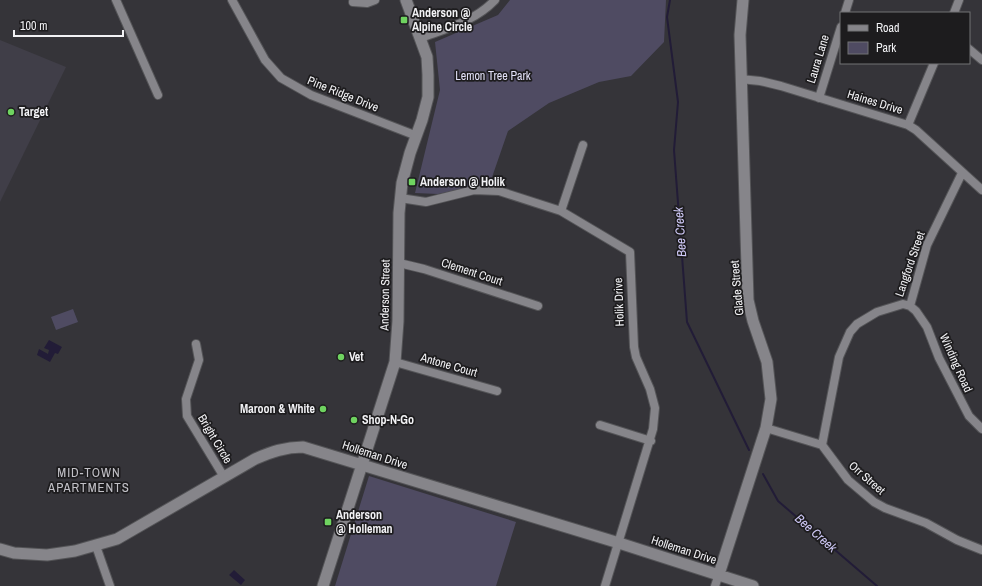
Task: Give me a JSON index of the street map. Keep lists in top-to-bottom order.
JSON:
{
  "streets": {
    "street": [
      "Laura Lane",
      "Pine Ridge Drive",
      "Haines Drive",
      "Langford Street",
      "Clement Court",
      "Glade Street",
      "Anderson Street",
      "Holik Drive",
      "Winding Road",
      "Antone Court",
      "Bright Circle",
      "Holleman Drive",
      "Orr Street"
    ]
  },
  "crossings": [
    ["Laura Lane", "Haines Drive"],
    ["Pine Ridge Drive", "Anderson Street"],
    ["Haines Drive", "Langford Street"],
    ["Haines Drive", "Glade Street"],
    ["Langford Street", "Winding Road"],
    ["Langford Street", "Orr Street"],
    ["Clement Court", "Anderson Street"],
    ["Glade Street", "Holleman Drive"],
    ["Anderson Street", "Holik Drive"],
    ["Anderson Street", "Antone Court"],
    ["Anderson Street", "Holleman Drive"],
    ["Holik Drive", "Holleman Drive"],
    ["Bright Circle", "Holleman Drive"]
  ],
  "districts": ["MID-TOWN APARTMENTS"],
  "water": ["Bee Creek"],
  "parks": ["Lemon Tree Park"],
  "places": {
    "transit": ["Anderson @ Alpine Circle", "Anderson @ Holik", "Anderson @ Holleman"],
    "other": [
      "Target",
      "Vet",
      "Maroon & White",
      "Shop-N-Go"
    ]
  },
  "legend": ["Road", "Park"],
  "scale_bar": "100 m"
}
